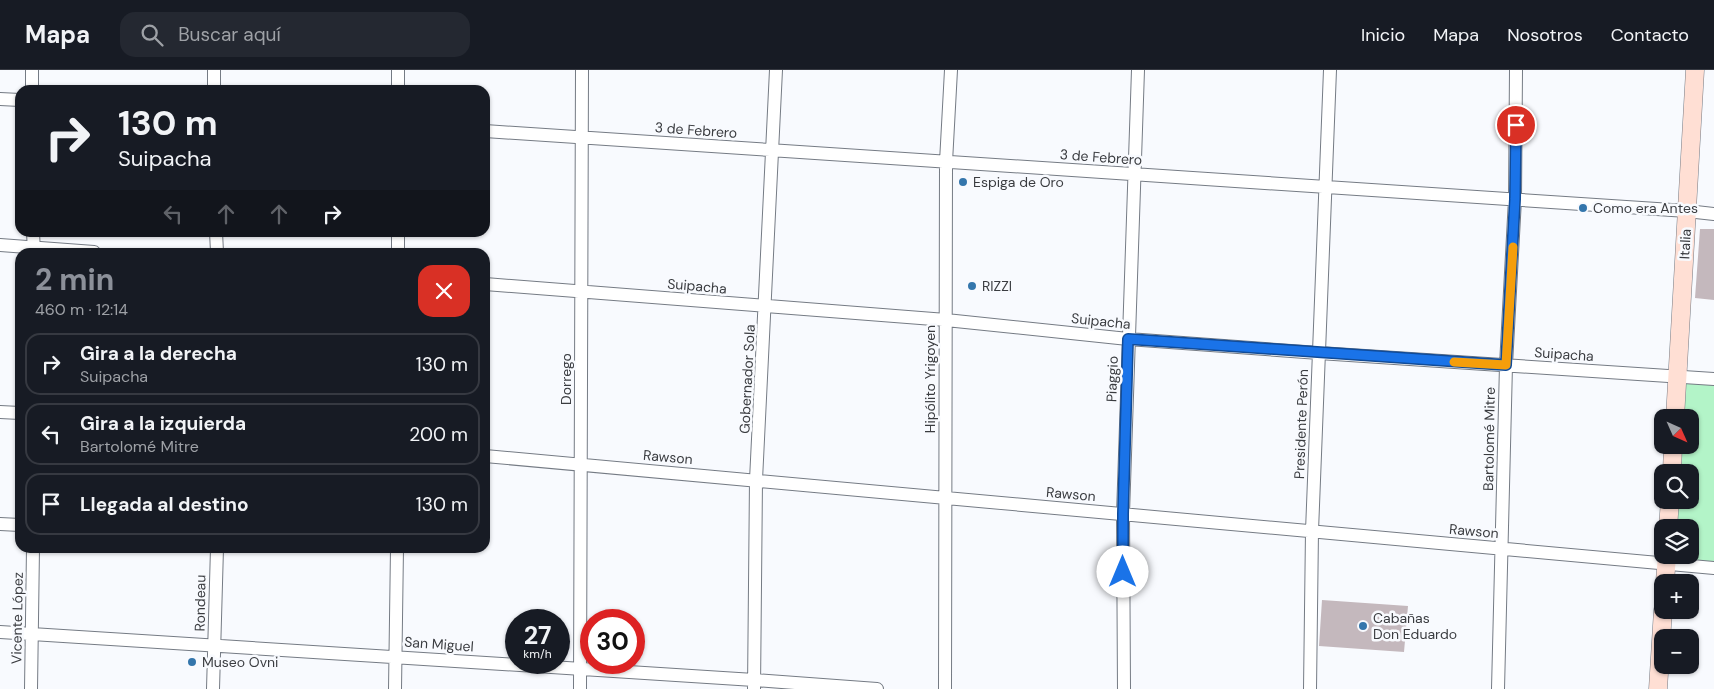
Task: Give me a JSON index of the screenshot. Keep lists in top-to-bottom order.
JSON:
{
  "streets": {
    "street": [
      "3 de Febrero",
      "Italia",
      "Suipacha",
      "Dorrego",
      "Gobernador Sola",
      "Hipólito Yrigoyen",
      "Piaggio",
      "Presidente Perón",
      "Bartolomé Mitre",
      "Rawson",
      "Rondeau",
      "Vicente López",
      "San Miguel"
    ]
  },
  "crossings": [
    ["3 de Febrero", "Italia"],
    ["3 de Febrero", "Dorrego"],
    ["3 de Febrero", "Gobernador Sola"],
    ["3 de Febrero", "Hipólito Yrigoyen"],
    ["3 de Febrero", "Piaggio"],
    ["3 de Febrero", "Presidente Perón"],
    ["3 de Febrero", "Bartolomé Mitre"],
    ["Italia", "Suipacha"],
    ["Suipacha", "Dorrego"],
    ["Suipacha", "Gobernador Sola"],
    ["Suipacha", "Hipólito Yrigoyen"],
    ["Suipacha", "Piaggio"],
    ["Suipacha", "Presidente Perón"],
    ["Suipacha", "Bartolomé Mitre"],
    ["Dorrego", "Rawson"],
    ["Gobernador Sola", "Rawson"],
    ["Gobernador Sola", "San Miguel"],
    ["Hipólito Yrigoyen", "Rawson"],
    ["Piaggio", "Rawson"],
    ["Presidente Perón", "Rawson"],
    ["Bartolomé Mitre", "Rawson"],
    ["Rondeau", "San Miguel"],
    ["Vicente López", "San Miguel"]
  ],
  "places": [
    "Espiga de Oro",
    "Como era Antes",
    "RIZZI",
    "Cabañas Don Eduardo",
    "Museo Ovni"
  ],
  "north": "bottom right",
  "page": {
    "header": "Mapa",
    "search": "Buscar aquí",
    "nav": [
      "Inicio",
      "Mapa",
      "Nosotros",
      "Contacto"
    ],
    "turn": ["130 m", "Suipacha"],
    "heading": ["2 min", "460 m · 12:14"],
    "list": [
      {
        "name": "Gira a la derecha",
        "note": "Suipacha",
        "value": "130 m"
      },
      {
        "name": "Gira a la izquierda",
        "note": "Bartolomé Mitre",
        "value": "200 m"
      },
      {
        "name": "Llegada al destino",
        "value": "130 m"
      }
    ],
    "map_buttons": ["+", "−"],
    "speed": "27 km/h",
    "limit": "30"
  }
}
